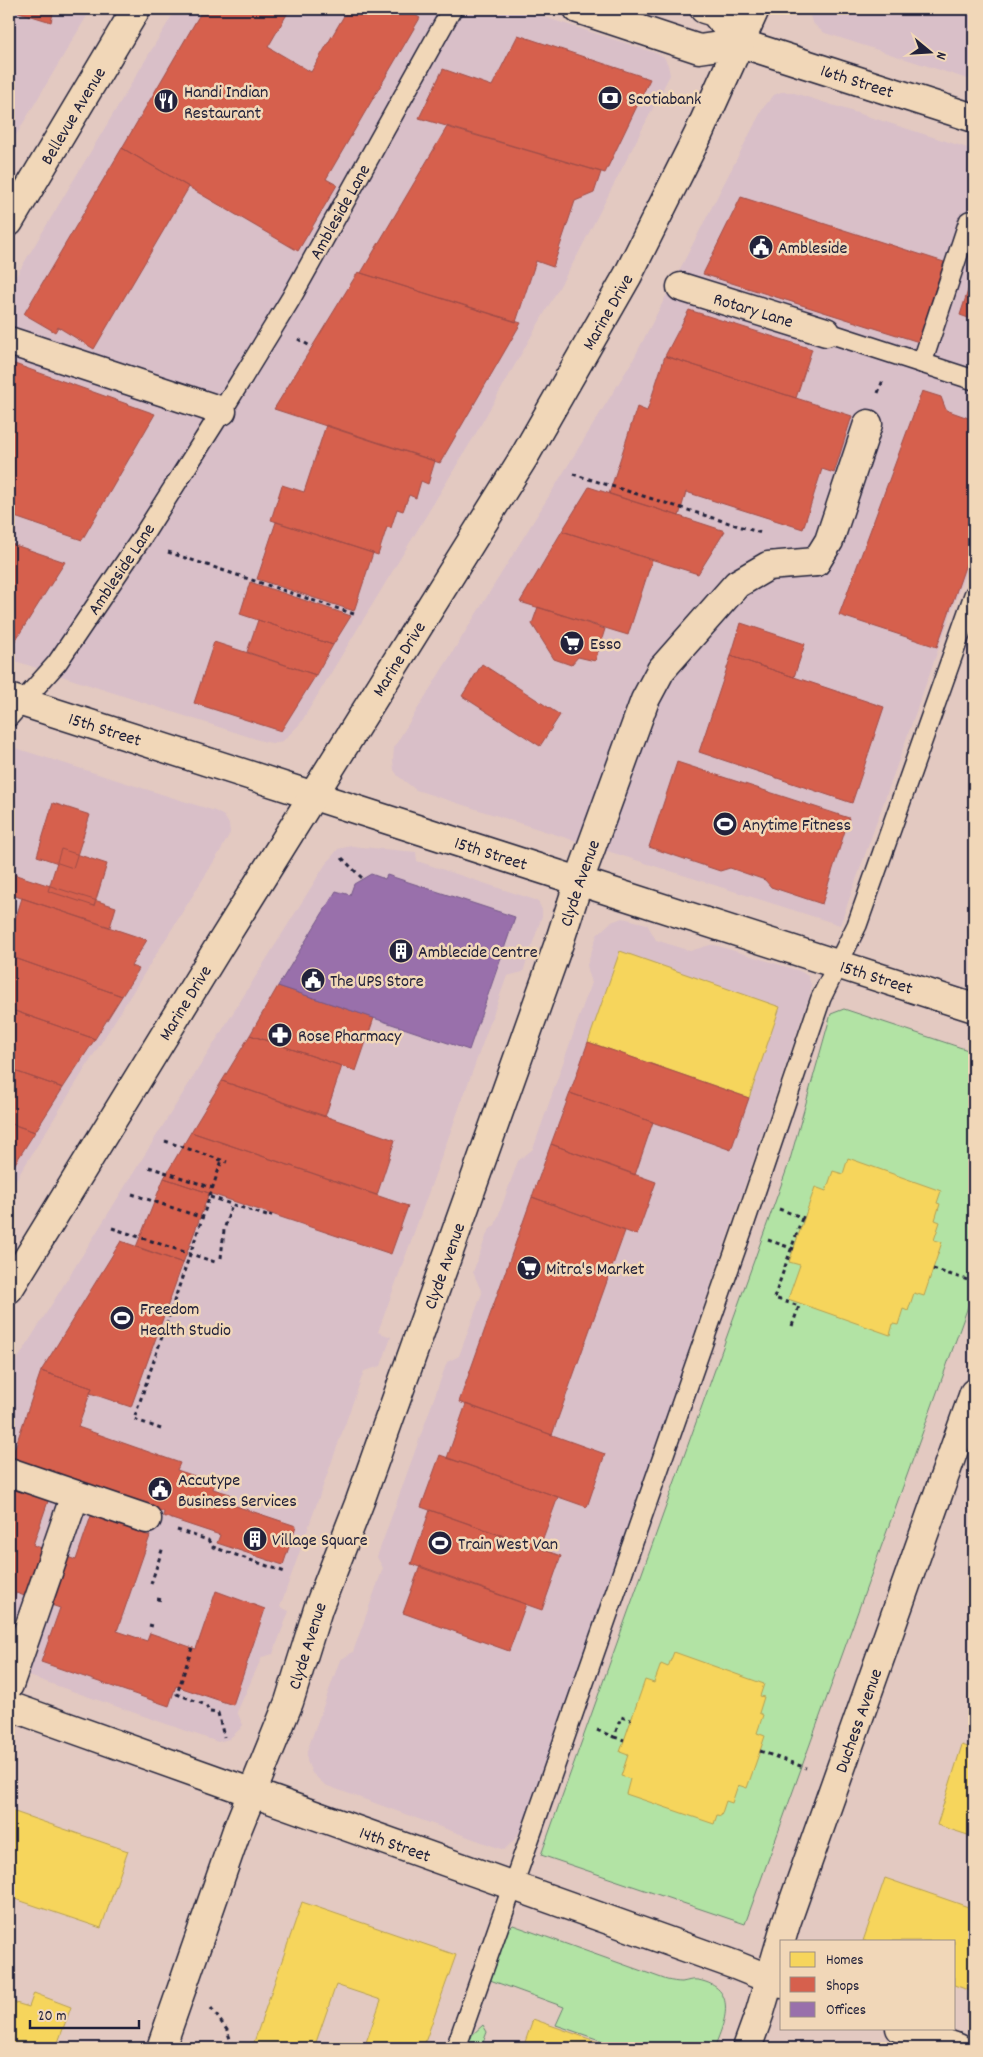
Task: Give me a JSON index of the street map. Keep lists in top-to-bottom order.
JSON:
{
  "streets": {
    "street": [
      "16th Street",
      "Bellevue Avenue",
      "Rotary Lane",
      "Marine Drive",
      "15th Street",
      "Clyde Avenue",
      "Duchess Avenue",
      "14th Street"
    ],
    "lane": ["Ambleside Lane"]
  },
  "crossings": [
    ["16th Street", "Marine Drive"],
    ["Ambleside Lane", "15th Street"],
    ["Marine Drive", "15th Street"],
    ["15th Street", "Clyde Avenue"],
    ["Clyde Avenue", "14th Street"],
    ["Duchess Avenue", "14th Street"]
  ],
  "places": {
    "bank": ["Scotiabank"],
    "restaurant": ["Handi Indian Restaurant"],
    "public building": ["Ambleside", "The UPS Store", "Accutype Business Services"],
    "supermarket": ["Esso", "Mitra's Market"],
    "sports": ["Anytime Fitness", "Freedom Health Studio", "Train West Van"],
    "building": ["Amblecide Centre", "Village Square"],
    "pharmacy": ["Rose Pharmacy"]
  },
  "legend": ["Homes", "Shops", "Offices"],
  "scale_bar": "20 m",
  "north": "right"
}
